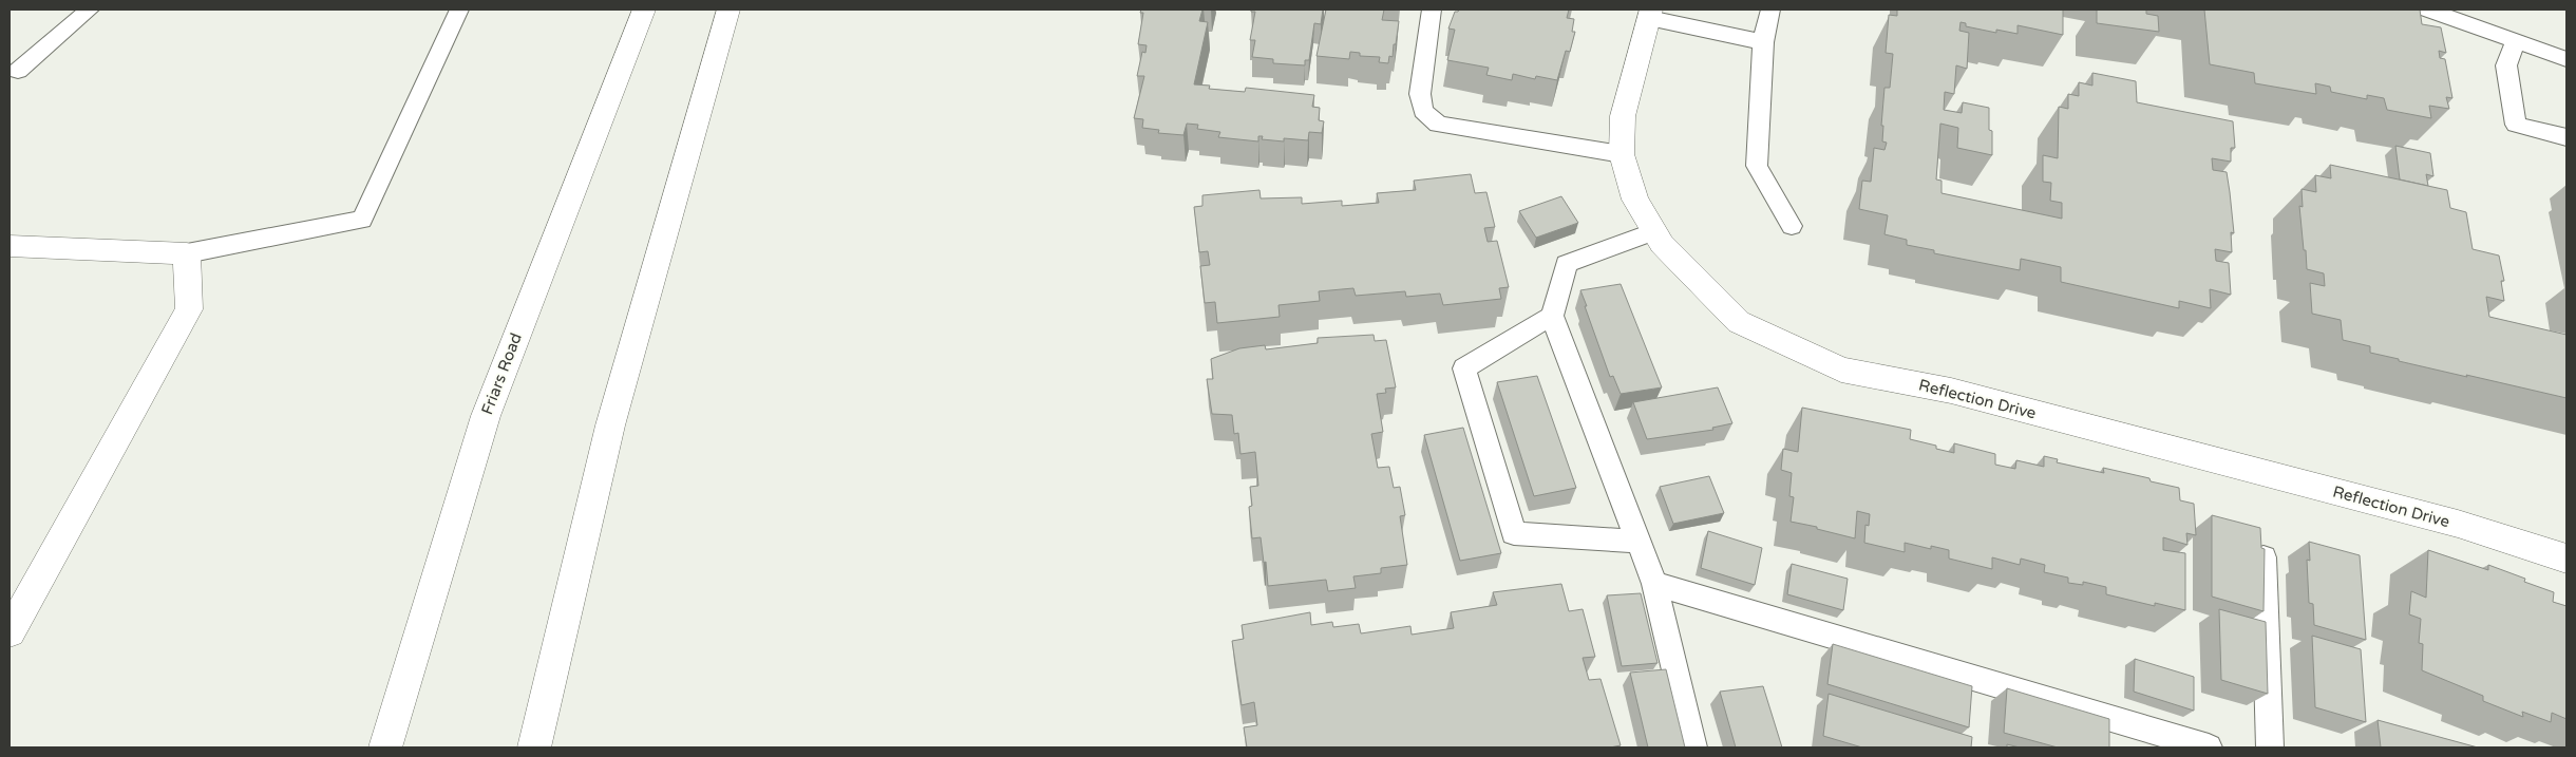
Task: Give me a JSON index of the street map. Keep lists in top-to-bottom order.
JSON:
{
  "streets": {
    "street": ["Friars Road", "Reflection Drive"]
  }
}
